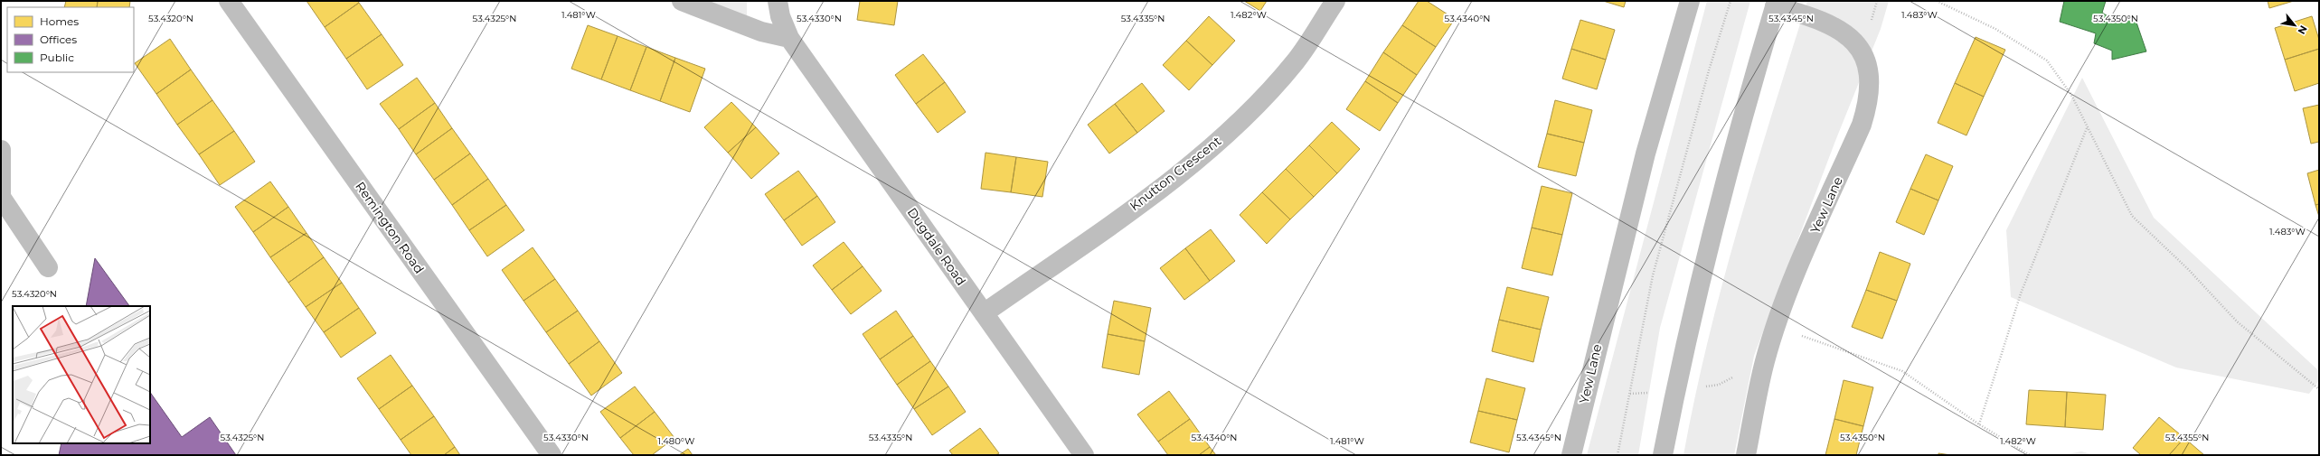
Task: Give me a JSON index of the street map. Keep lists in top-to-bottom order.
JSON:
{
  "streets": {
    "street": [
      "Knutton Crescent",
      "Yew Lane",
      "Remington Road",
      "Dugdale Road"
    ]
  },
  "crossings": [
    ["Knutton Crescent", "Dugdale Road"]
  ],
  "legend": ["Homes", "Offices", "Public"],
  "north": "bottom right",
  "coordinates": [
    "1.483°W",
    "1.481°W",
    "1.482°W",
    "53.4320°N",
    "53.4325°N",
    "53.4330°N",
    "53.4335°N",
    "53.4340°N",
    "53.4345°N",
    "53.4350°N",
    "53.4355°N",
    "1.480°W"
  ]
}
